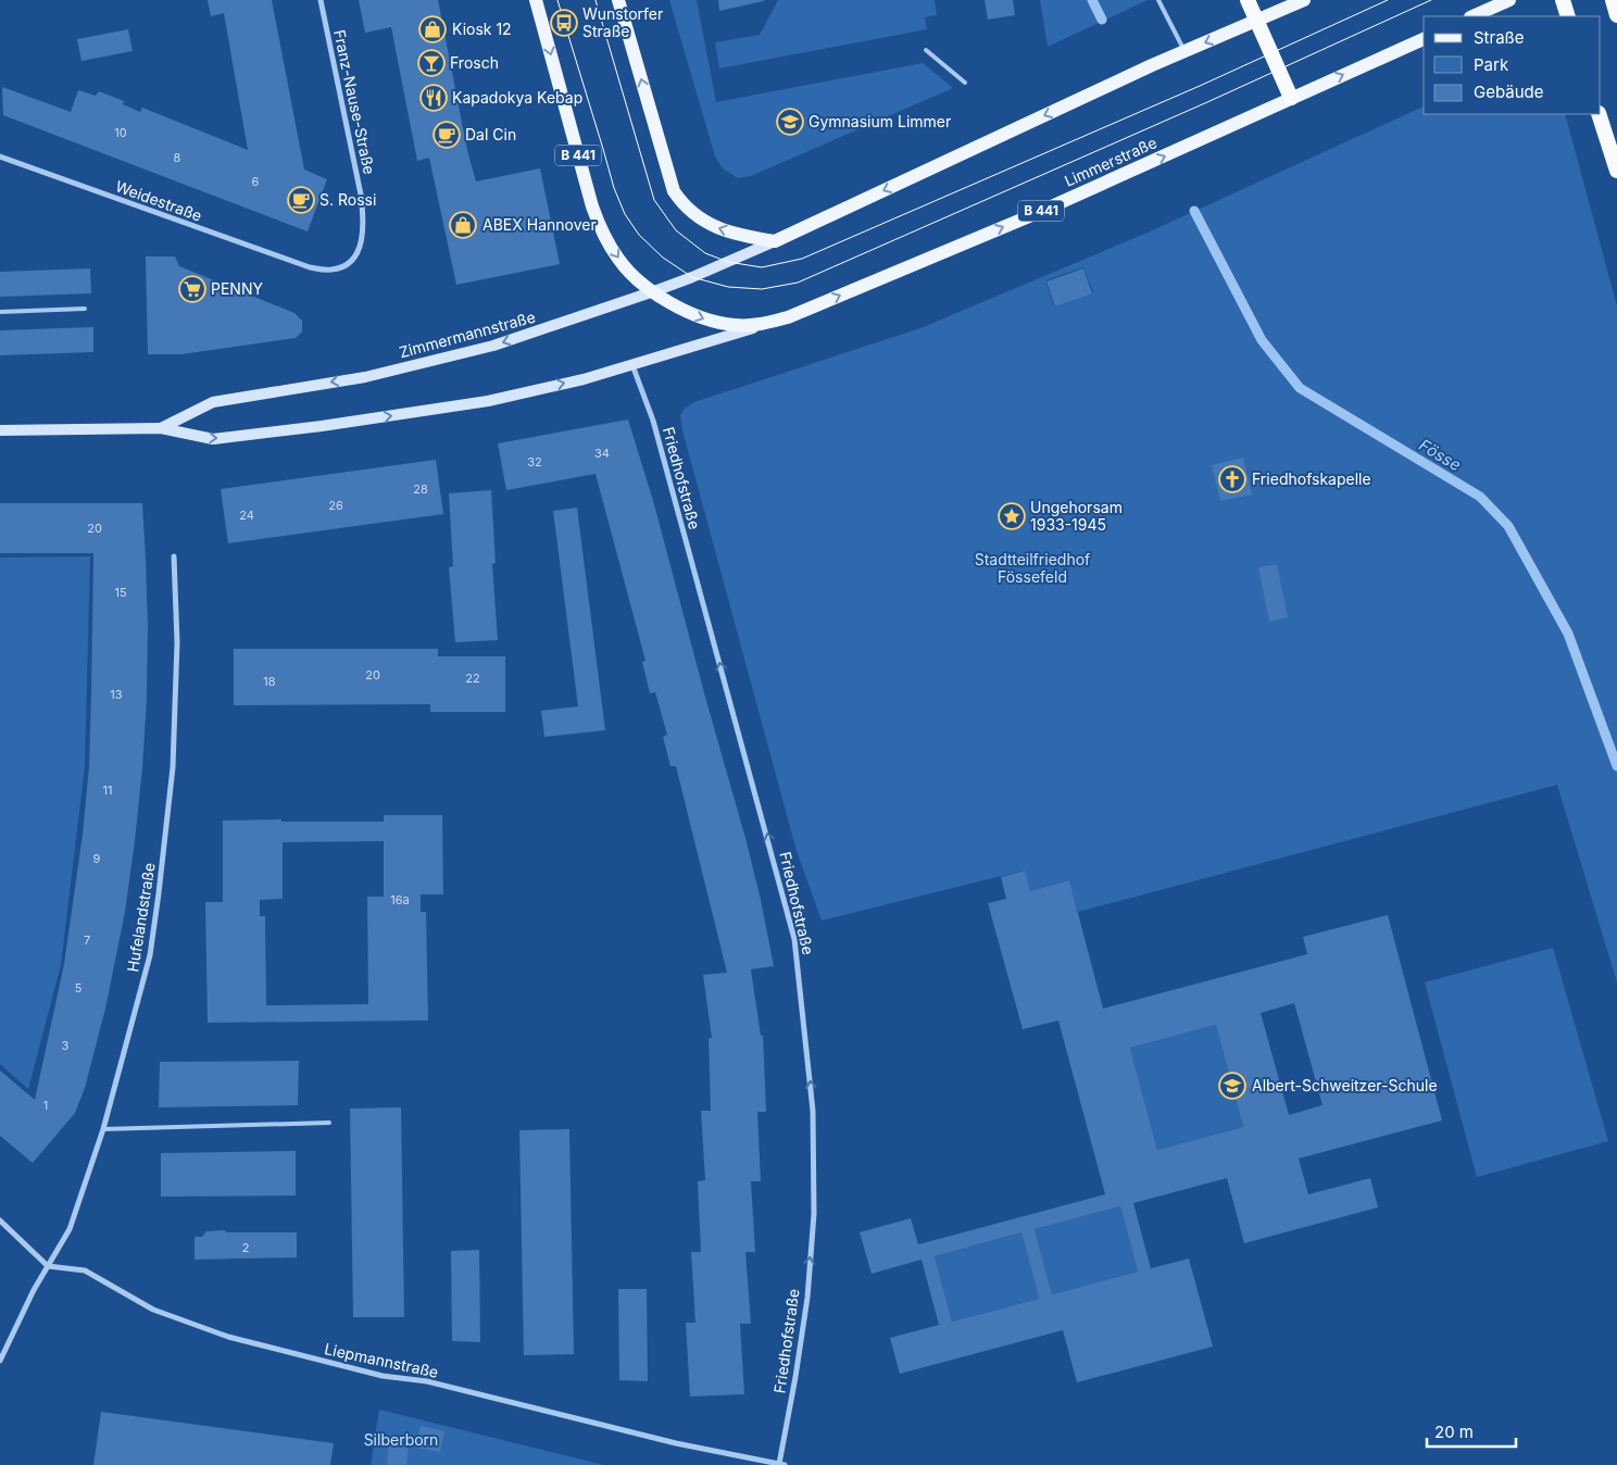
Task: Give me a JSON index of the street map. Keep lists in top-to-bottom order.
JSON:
{
  "streets": {
    "main road": ["B 441", "Limmerstraße", "Zimmermannstraße"],
    "street": [
      "Franz-Nause-Straße",
      "Weidestraße",
      "Friedhofstraße",
      "Hufelandstraße",
      "Liepmannstraße"
    ]
  },
  "crossings": [
    ["Franz-Nause-Straße", "Weidestraße"],
    ["B 441", "Limmerstraße"],
    ["B 441", "Zimmermannstraße"],
    ["Limmerstraße", "Zimmermannstraße"],
    ["Zimmermannstraße", "Friedhofstraße"],
    ["Friedhofstraße", "Liepmannstraße"],
    ["Hufelandstraße", "Liepmannstraße"]
  ],
  "one_way": ["Friedhofstraße"],
  "water": ["Fösse"],
  "parks": ["Stadtteilfriedhof Fössefeld", "Silberborn"],
  "places": {
    "bus stop": ["Wunstorfer Straße"],
    "shop": ["Kiosk 12", "ABEX Hannover"],
    "bar": ["Frosch"],
    "restaurant": ["Kapadokya Kebap"],
    "school or university": ["Gymnasium Limmer", "Albert-Schweitzer-Schule"],
    "cafe": ["Dal Cin", "S. Rossi"],
    "supermarket": ["PENNY"],
    "church": ["Friedhofskapelle"],
    "place": ["Ungehorsam 1933-1945"]
  },
  "house_numbers": [
    "10",
    "8",
    "6",
    "34",
    "32",
    "28",
    "26",
    "24",
    "20",
    "15",
    "20",
    "22",
    "18",
    "13",
    "11",
    "9",
    "16a",
    "7",
    "5",
    "3",
    "1",
    "2"
  ],
  "legend": ["Straße", "Park", "Gebäude"],
  "scale_bar": "20 m"
}
